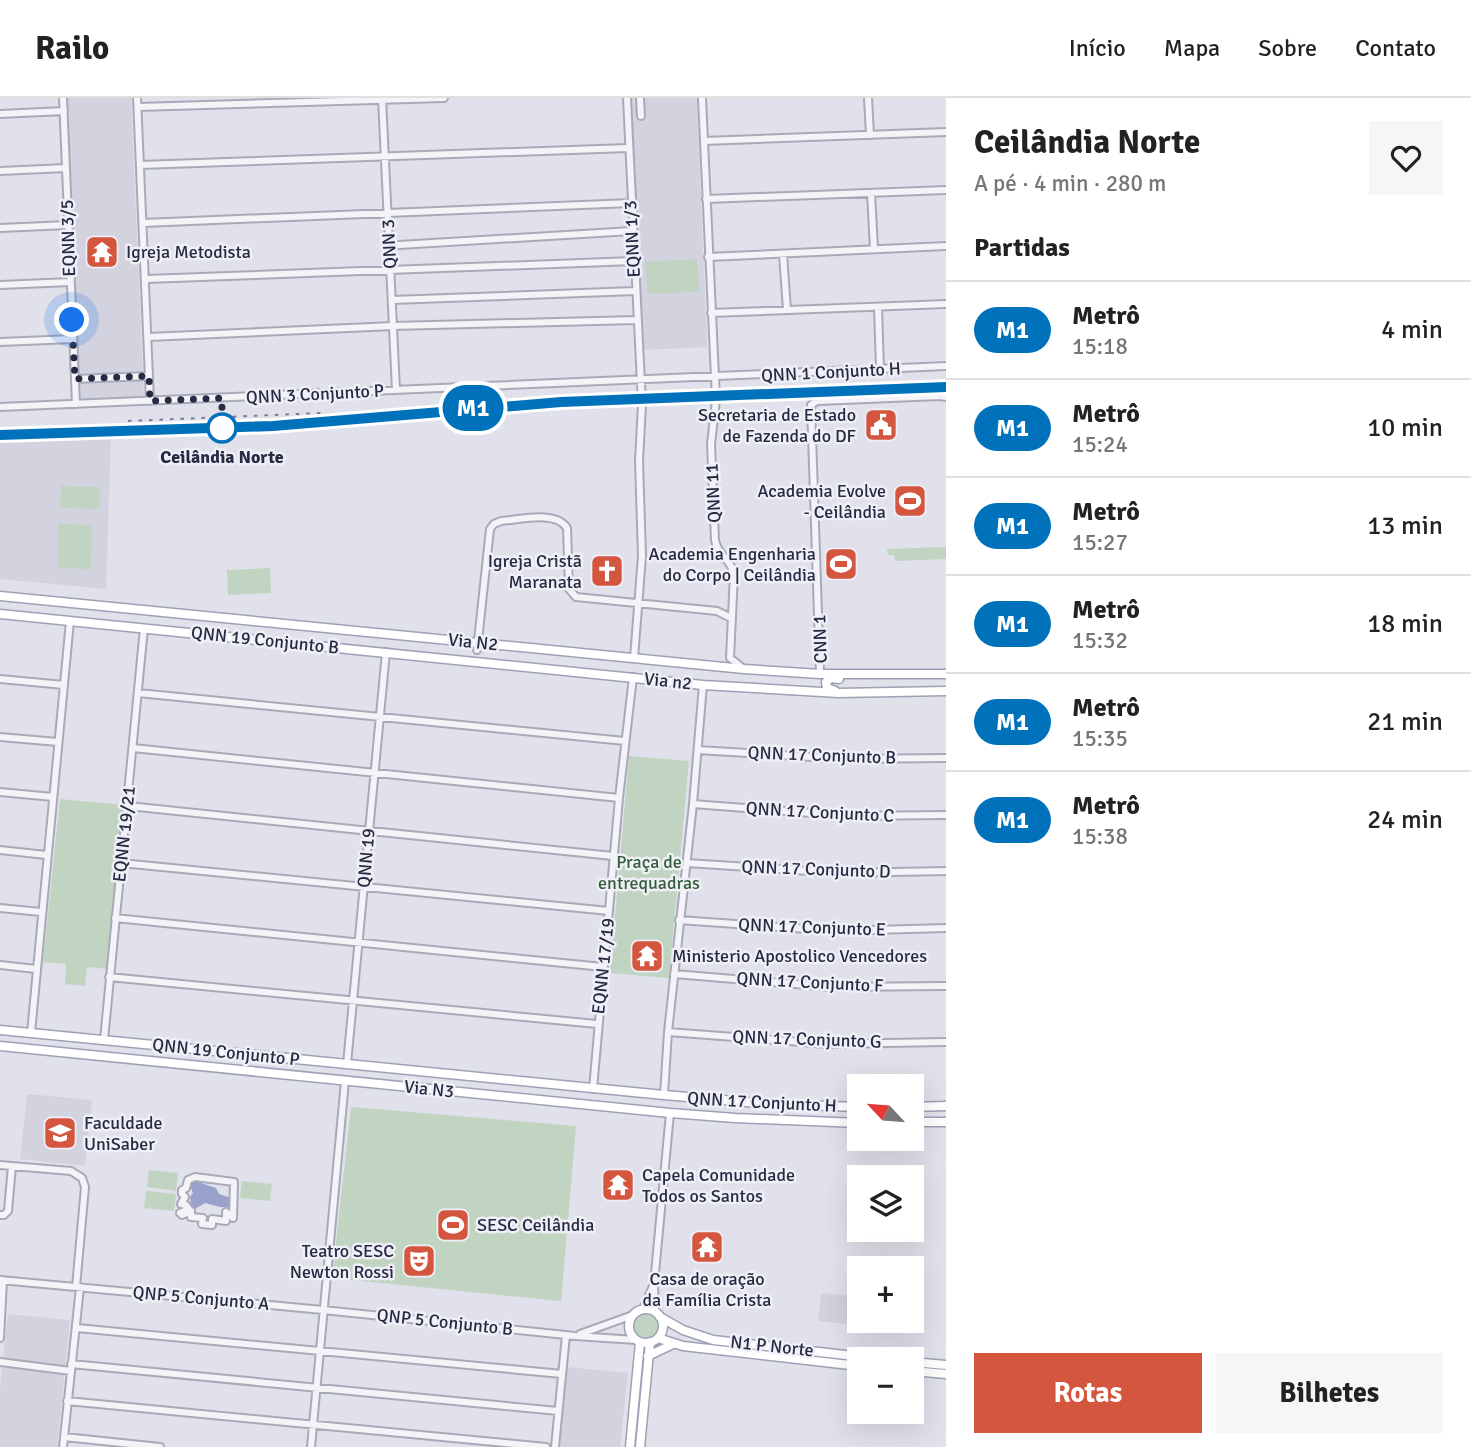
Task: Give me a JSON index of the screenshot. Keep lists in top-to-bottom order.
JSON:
{
  "streets": {
    "main road": [
      "QNN 19 Conjunto B",
      "Via N2",
      "Via n2",
      "QNN 19 Conjunto P",
      "Via N3",
      "QNN 17 Conjunto H",
      "N1 P Norte"
    ],
    "street": [
      "EQNN 3/5",
      "EQNN 1/3",
      "QNN 3",
      "QNN 1 Conjunto H",
      "QNN 3 Conjunto P",
      "QNN 11",
      "CNN 1",
      "QNN 17 Conjunto B",
      "QNN 17 Conjunto C",
      "EQNN 19/21",
      "QNN 19",
      "QNN 17 Conjunto D",
      "QNN 17 Conjunto E",
      "EQNN 17/19",
      "QNN 17 Conjunto F",
      "QNN 17 Conjunto G",
      "QNP 5 Conjunto A",
      "QNP 5 Conjunto B"
    ]
  },
  "crossings": [
    ["EQNN 3/5", "QNN 3 Conjunto P"],
    ["EQNN 1/3", "QNN 3 Conjunto P"],
    ["EQNN 1/3", "Via N2"],
    ["QNN 3", "QNN 3 Conjunto P"],
    ["QNN 1 Conjunto H", "QNN 11"],
    ["QNN 11", "Via N2"],
    ["CNN 1", "Via N2"],
    ["QNN 19 Conjunto B", "Via n2"],
    ["QNN 19 Conjunto B", "EQNN 19/21"],
    ["QNN 19 Conjunto B", "QNN 19"],
    ["Via N2", "Via n2"],
    ["Via n2", "QNN 19"],
    ["Via n2", "EQNN 17/19"],
    ["EQNN 19/21", "QNN 19 Conjunto P"],
    ["QNN 19", "QNN 19 Conjunto P"],
    ["EQNN 17/19", "QNN 19 Conjunto P"],
    ["QNP 5 Conjunto A", "QNP 5 Conjunto B"]
  ],
  "parks": ["Praça de entrequadras"],
  "places": {
    "temple": [
      "Igreja Metodista",
      "Ministerio Apostolico Vencedores",
      "Capela Comunidade Todos os Santos",
      "Casa de oração da Família Crista"
    ],
    "public building": ["Secretaria de Estado de Fazenda do DF"],
    "other": ["Ceilândia Norte"],
    "sports": ["Academia Evolve - Ceilândia", "Academia Engenharia do Corpo | Ceilândia", "SESC Ceilândia"],
    "church": ["Igreja Cristã Maranata"],
    "school or university": ["Faculdade UniSaber"],
    "theatre": ["Teatro SESC Newton Rossi"]
  },
  "lines": ["metro line M1"],
  "north": "top left",
  "page": {
    "header": "Railo",
    "nav": [
      "Início",
      "Mapa",
      "Sobre",
      "Contato"
    ],
    "on_map": "M1",
    "heading": [
      ["Ceilândia Norte", "A pé · 4 min · 280 m"],
      "Partidas"
    ],
    "list": [
      {
        "mark": "M1",
        "name": "Metrô",
        "note": "15:18",
        "value": "4 min"
      },
      {
        "mark": "M1",
        "name": "Metrô",
        "note": "15:24",
        "value": "10 min"
      },
      {
        "mark": "M1",
        "name": "Metrô",
        "note": "15:27",
        "value": "13 min"
      },
      {
        "mark": "M1",
        "name": "Metrô",
        "note": "15:32",
        "value": "18 min"
      },
      {
        "mark": "M1",
        "name": "Metrô",
        "note": "15:35",
        "value": "21 min"
      },
      {
        "mark": "M1",
        "name": "Metrô",
        "note": "15:38",
        "value": "24 min"
      }
    ],
    "map_buttons": ["+", "−"],
    "buttons": ["Rotas", "Bilhetes"]
  }
}
